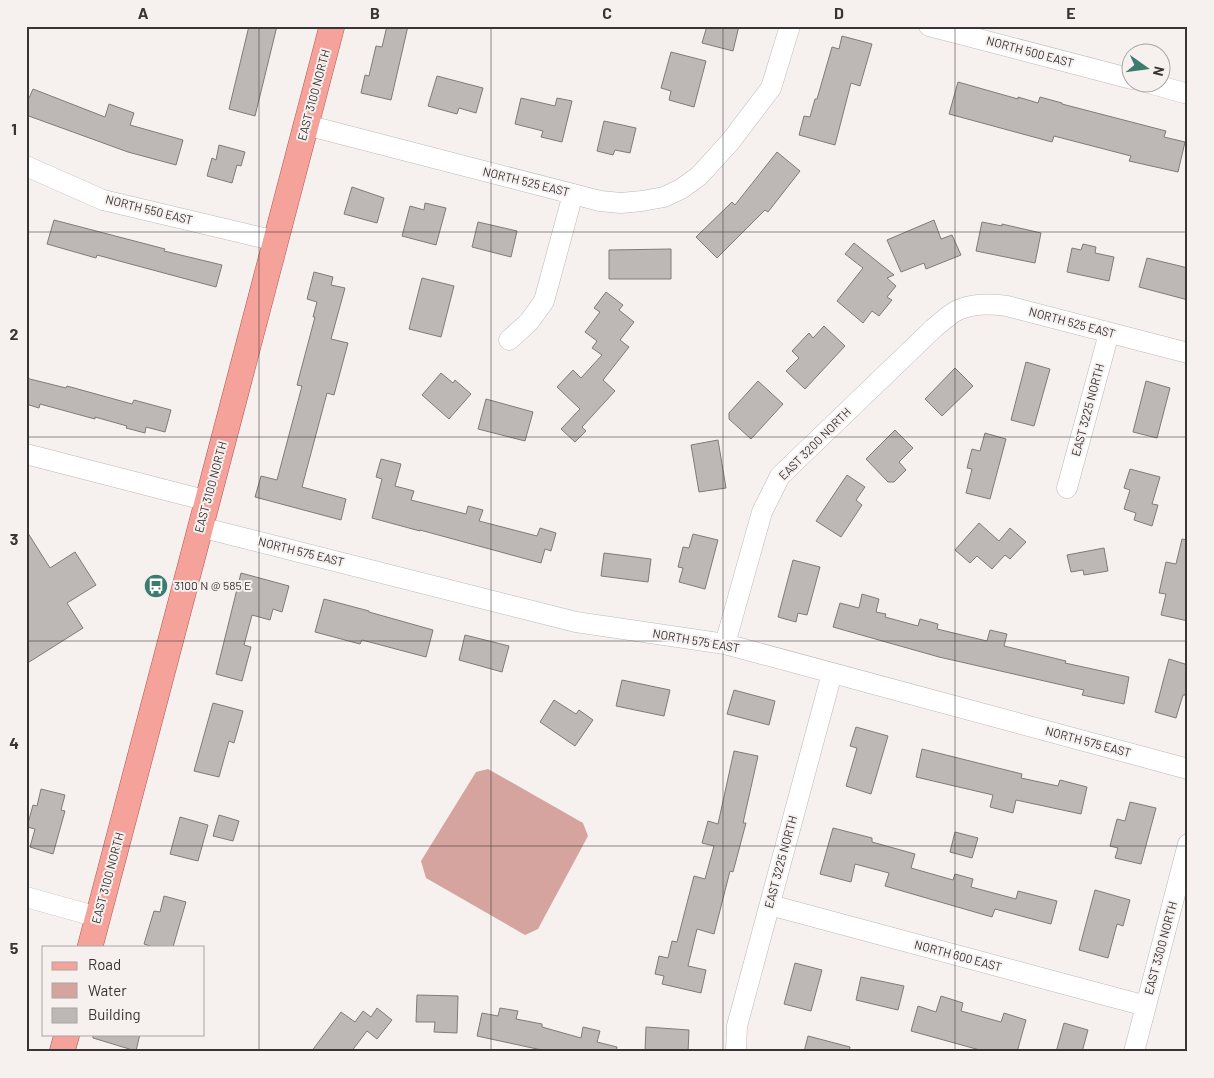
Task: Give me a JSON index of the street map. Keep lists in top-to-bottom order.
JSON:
{
  "streets": {
    "main road": ["EAST 3100 NORTH"],
    "street": [
      "NORTH 500 EAST",
      "NORTH 525 EAST",
      "NORTH 550 EAST",
      "EAST 3225 NORTH",
      "EAST 3200 NORTH",
      "NORTH 575 EAST",
      "EAST 3300 NORTH",
      "NORTH 600 EAST"
    ]
  },
  "crossings": [
    ["EAST 3100 NORTH", "NORTH 525 EAST"],
    ["EAST 3100 NORTH", "NORTH 550 EAST"],
    ["EAST 3100 NORTH", "NORTH 575 EAST"],
    ["NORTH 525 EAST", "EAST 3225 NORTH"],
    ["NORTH 525 EAST", "EAST 3200 NORTH"],
    ["EAST 3225 NORTH", "NORTH 575 EAST"],
    ["EAST 3225 NORTH", "NORTH 600 EAST"],
    ["EAST 3200 NORTH", "NORTH 575 EAST"],
    ["EAST 3300 NORTH", "NORTH 600 EAST"]
  ],
  "places": {
    "bus stop": ["3100 N @ 585 E"]
  },
  "legend": ["Road", "Water", "Building"],
  "north": "right",
  "grid": {
    "columns": [
      "A",
      "B",
      "C",
      "D",
      "E"
    ],
    "rows": [
      "1",
      "2",
      "3",
      "4",
      "5"
    ]
  }
}
